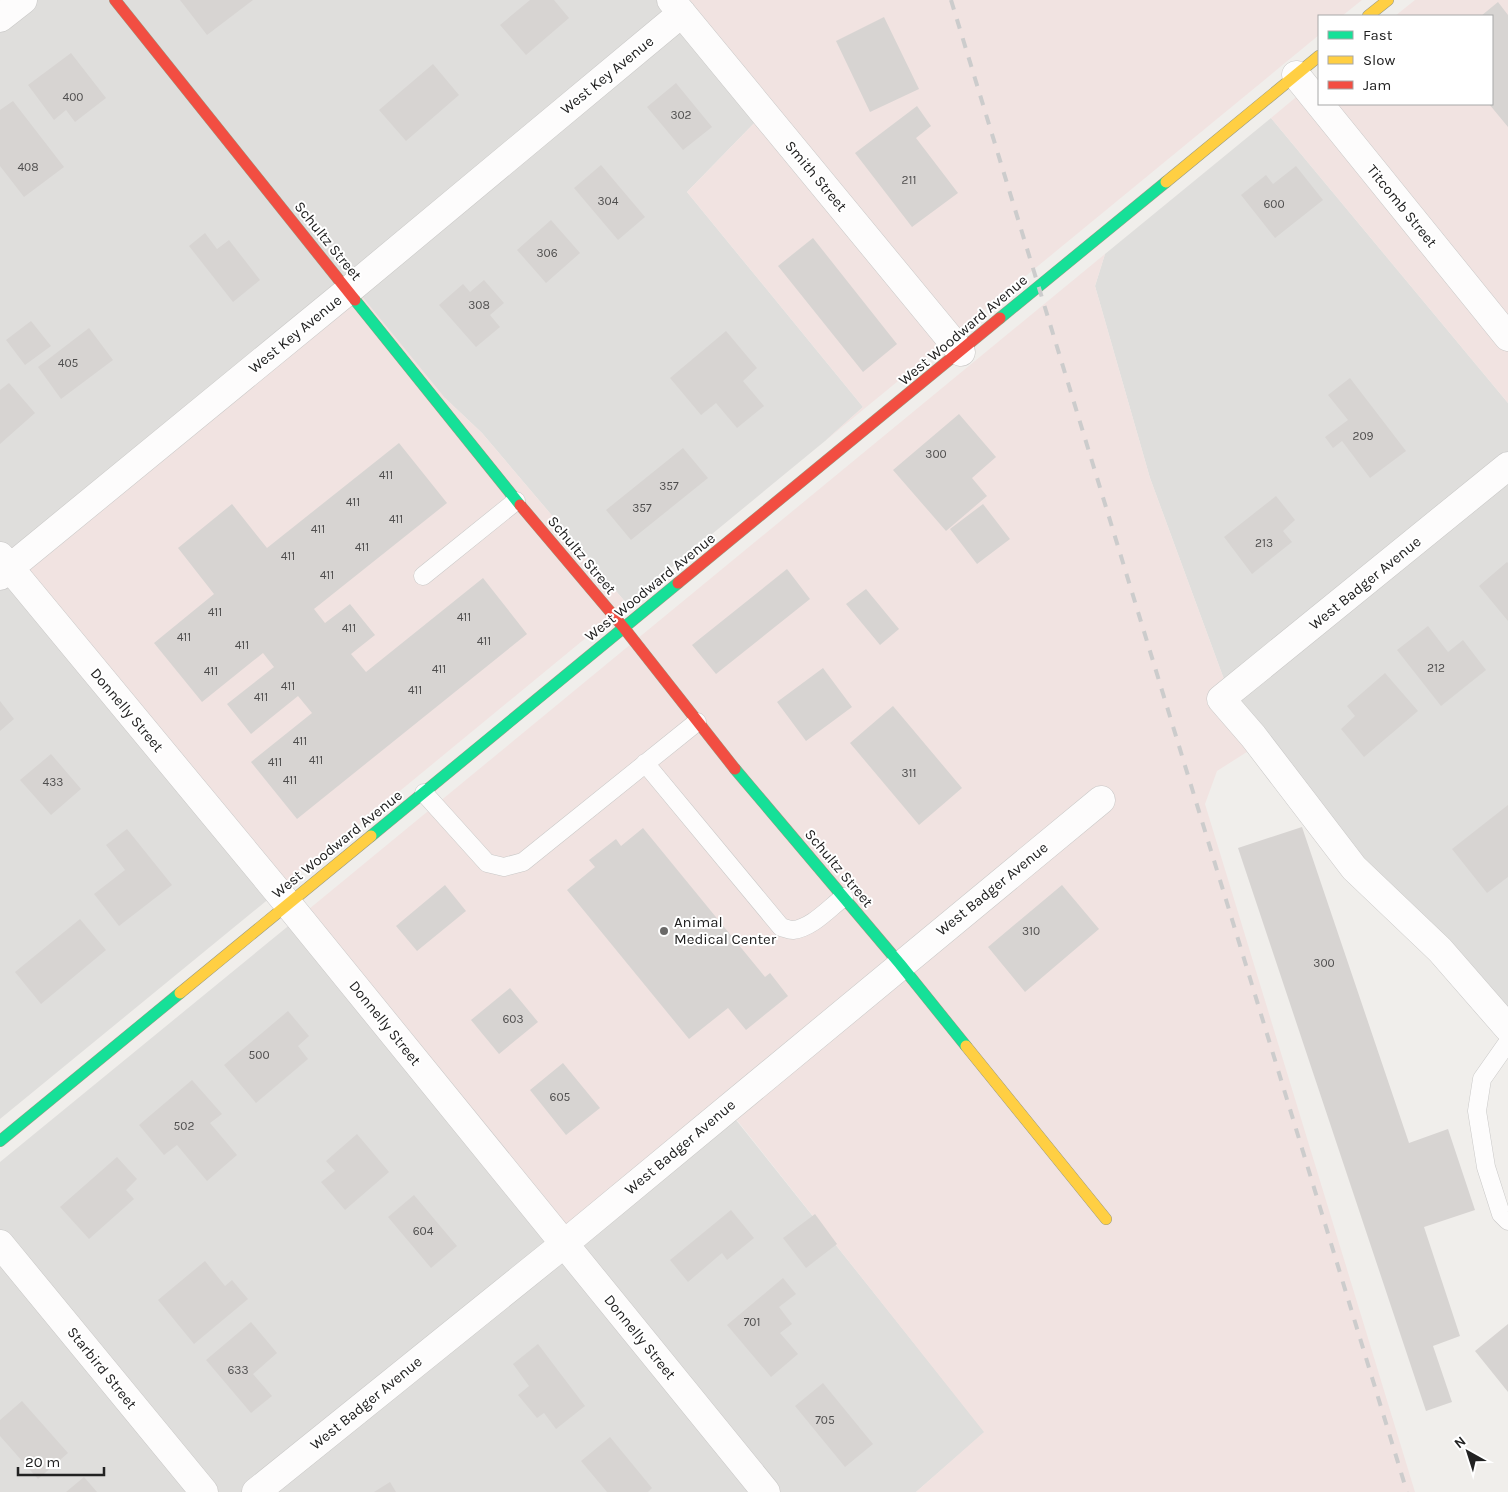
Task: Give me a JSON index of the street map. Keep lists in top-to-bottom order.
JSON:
{
  "streets": {
    "street": [
      "West Key Avenue",
      "Smith Street",
      "Titcomb Street",
      "Schultz Street",
      "West Woodward Avenue",
      "West Badger Avenue",
      "Donnelly Street",
      "Starbird Street"
    ]
  },
  "crossings": [
    ["West Key Avenue", "Smith Street"],
    ["West Key Avenue", "Schultz Street"],
    ["West Key Avenue", "Donnelly Street"],
    ["Smith Street", "West Woodward Avenue"],
    ["Titcomb Street", "West Woodward Avenue"],
    ["Schultz Street", "West Woodward Avenue"],
    ["Schultz Street", "West Badger Avenue"],
    ["West Woodward Avenue", "Donnelly Street"],
    ["West Badger Avenue", "Donnelly Street"]
  ],
  "places": ["Animal Medical Center"],
  "house_numbers": [
    "400",
    "302",
    "408",
    "211",
    "304",
    "600",
    "306",
    "308",
    "405",
    "209",
    "300",
    "411",
    "357",
    "411",
    "357",
    "411",
    "411",
    "213",
    "411",
    "411",
    "411",
    "411",
    "411",
    "411",
    "411",
    "411",
    "411",
    "212",
    "411",
    "411",
    "411",
    "411",
    "411",
    "411",
    "411",
    "411",
    "311",
    "411",
    "433",
    "310",
    "300",
    "603",
    "500",
    "605",
    "502",
    "604",
    "701",
    "633",
    "705"
  ],
  "legend": ["Fast", "Slow", "Jam"],
  "scale_bar": "20 m",
  "north": "top left"
}
